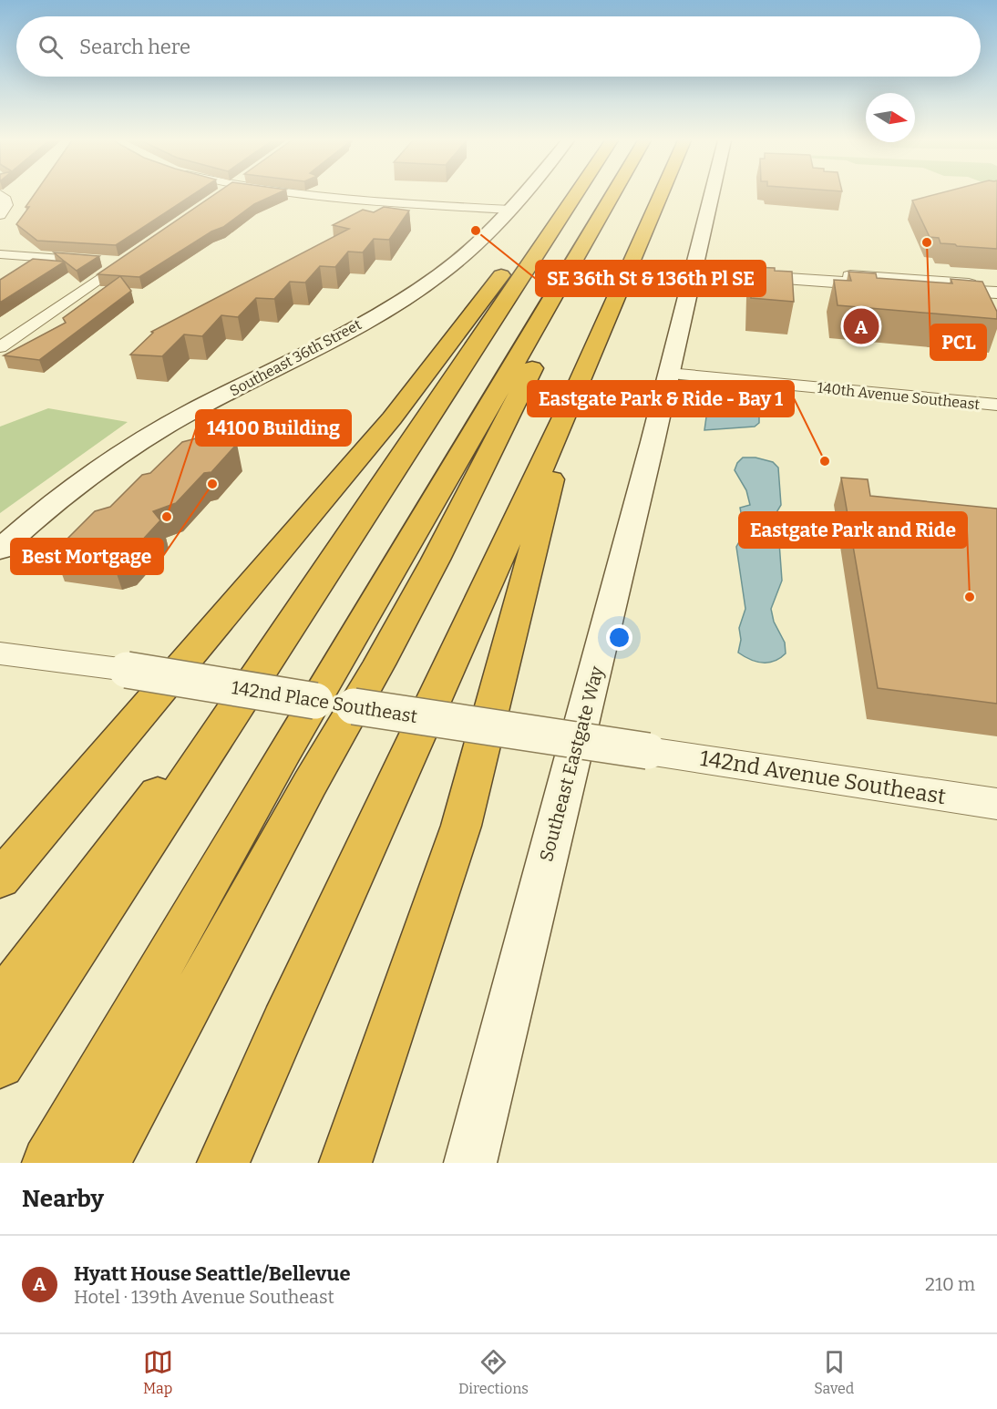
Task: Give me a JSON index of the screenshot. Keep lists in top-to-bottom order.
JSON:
{
  "streets": {
    "main road": ["Southeast 36th Street", "Southeast Eastgate Way"],
    "street": ["140th Avenue Southeast", "142nd Place Southeast", "142nd Avenue Southeast"]
  },
  "crossings": [
    ["140th Avenue Southeast", "Southeast Eastgate Way"],
    ["142nd Place Southeast", "142nd Avenue Southeast"]
  ],
  "places": [
    "SE 36th St & 136th Pl SE",
    "PCL",
    "Eastgate Park & Ride - Bay 1",
    "Best Mortgage",
    "14100 Building",
    "Eastgate Park and Ride"
  ],
  "north": "right",
  "page": {
    "search": "Search here",
    "pins": "A",
    "heading": "Nearby",
    "list": [
      {
        "mark": "A",
        "name": "Hyatt House Seattle/Bellevue",
        "note": "Hotel · 139th Avenue Southeast",
        "value": "210 m"
      }
    ],
    "nav": ["Map", "Directions", "Saved"]
  }
}
